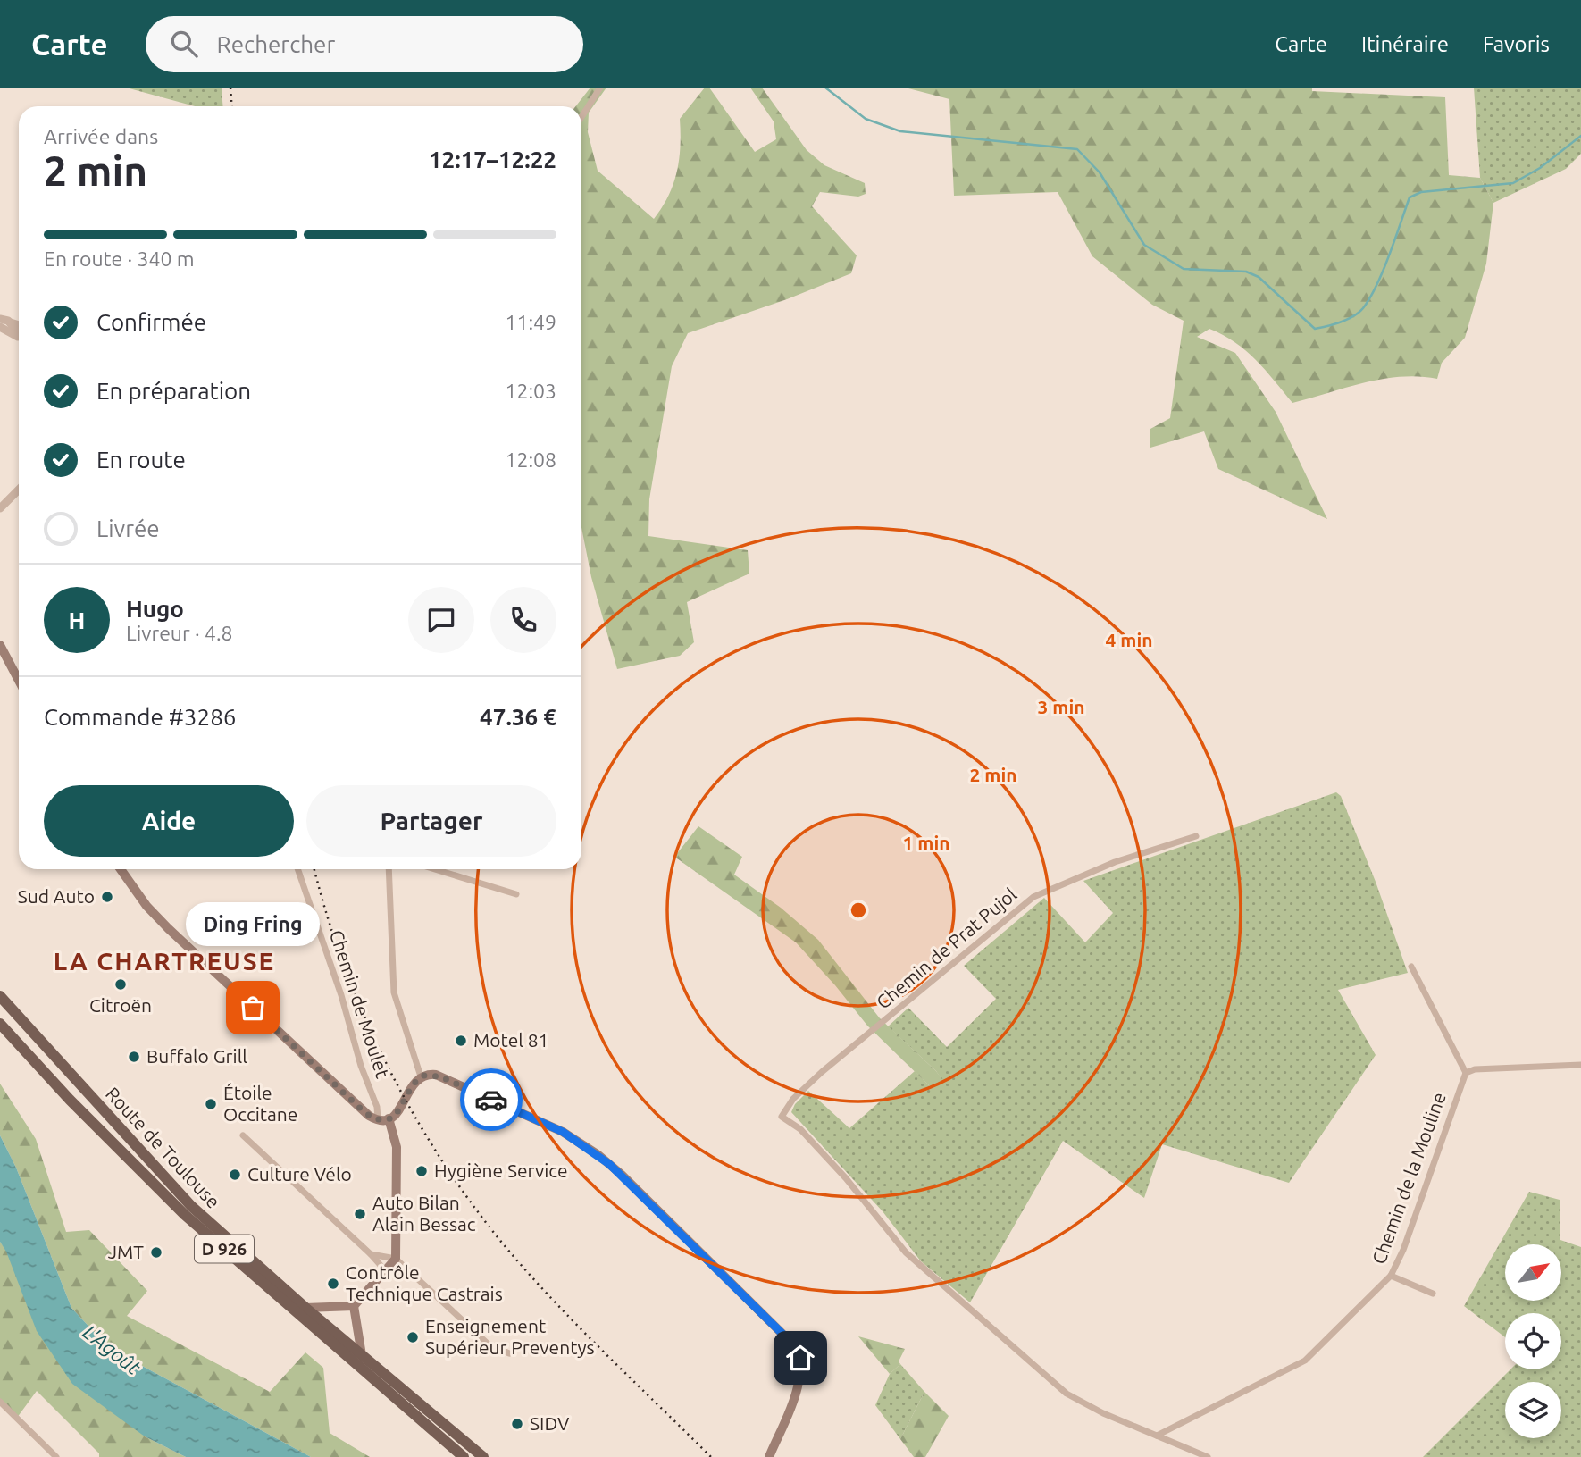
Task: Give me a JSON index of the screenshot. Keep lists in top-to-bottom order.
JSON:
{
  "streets": {
    "main road": ["Route de Toulouse", "D 926"],
    "street": ["Chemin de Prat Pujol", "Chemin de Moulet", "Chemin de la Mouline"]
  },
  "crossings": [
    ["Chemin de Prat Pujol", "Chemin de la Mouline"]
  ],
  "districts": ["LA CHARTREUSE"],
  "water": ["L'Agoût"],
  "places": [
    "Sud Auto",
    "Citroën",
    "Ding Fring",
    "Motel 81",
    "Buffalo Grill",
    "Étoile Occitane",
    "Hygiène Service",
    "Culture Vélo",
    "Auto Bilan Alain Bessac",
    "JMT",
    "Contrôle Technique Castrais",
    "Enseignement Supérieur Preventys",
    "SIDV"
  ],
  "north": "top right",
  "page": {
    "header": "Carte",
    "search": "Rechercher",
    "nav": ["Carte", "Itinéraire", "Favoris"],
    "heading": ["2 min", "Arrivée dans", "12:17–12:22"],
    "panel": [
      "Hugo",
      "Livreur · 4.8",
      "Commande #3286",
      "47.36 €"
    ],
    "bar": "En route · 340 m",
    "list": [
      ["Confirmée", "11:49"],
      ["En préparation", "12:03"],
      ["En route", "12:08"],
      "Livrée"
    ],
    "round": "H",
    "buttons": ["Aide", "Partager"],
    "bubble": "Ding Fring"
  },
  "rings": [
    "4 min",
    "3 min",
    "2 min",
    "1 min"
  ]
}
